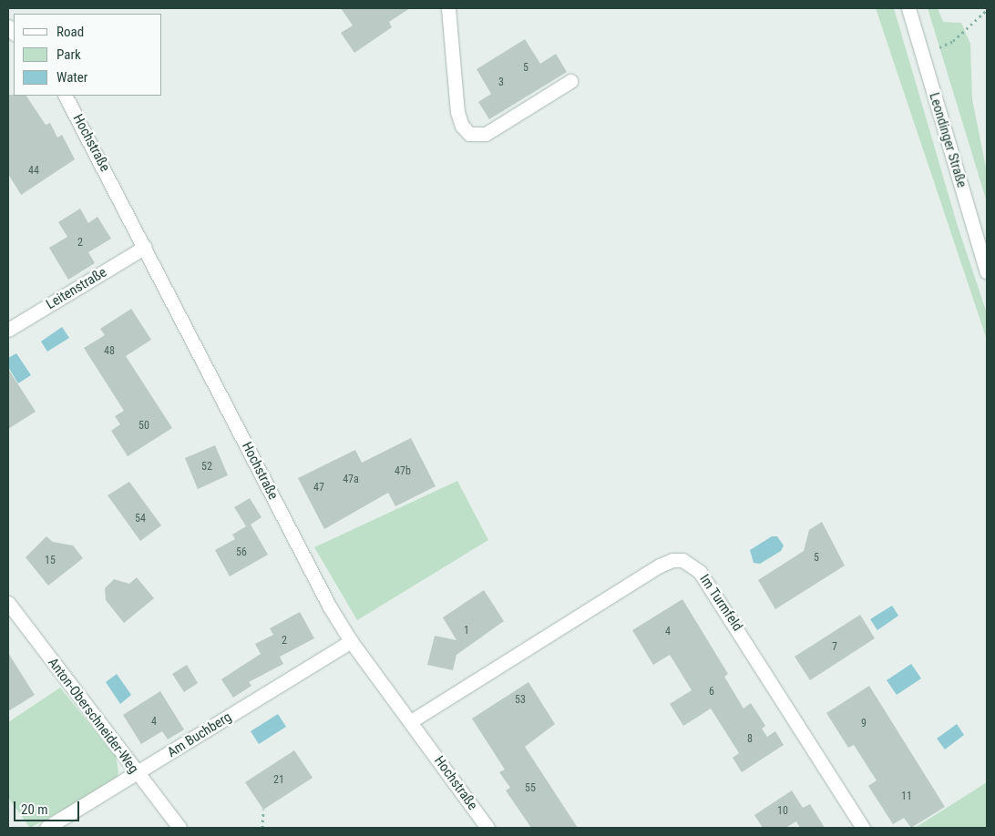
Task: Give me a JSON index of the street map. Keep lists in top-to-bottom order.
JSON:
{
  "streets": {
    "street": [
      "Leondinger Straße",
      "Hochstraße",
      "Leitenstraße",
      "Im Turmfeld",
      "Anton-Oberschneider-Weg",
      "Am Buchberg"
    ]
  },
  "crossings": [
    ["Hochstraße", "Leitenstraße"],
    ["Hochstraße", "Im Turmfeld"],
    ["Hochstraße", "Am Buchberg"],
    ["Anton-Oberschneider-Weg", "Am Buchberg"]
  ],
  "house_numbers": [
    "5",
    "3",
    "44",
    "2",
    "48",
    "50",
    "52",
    "47b",
    "47a",
    "47",
    "54",
    "56",
    "5",
    "15",
    "1",
    "4",
    "2",
    "7",
    "6",
    "53",
    "4",
    "9",
    "8",
    "21",
    "55",
    "11",
    "10"
  ],
  "legend": ["Road", "Park", "Water"],
  "scale_bar": "20 m"
}
